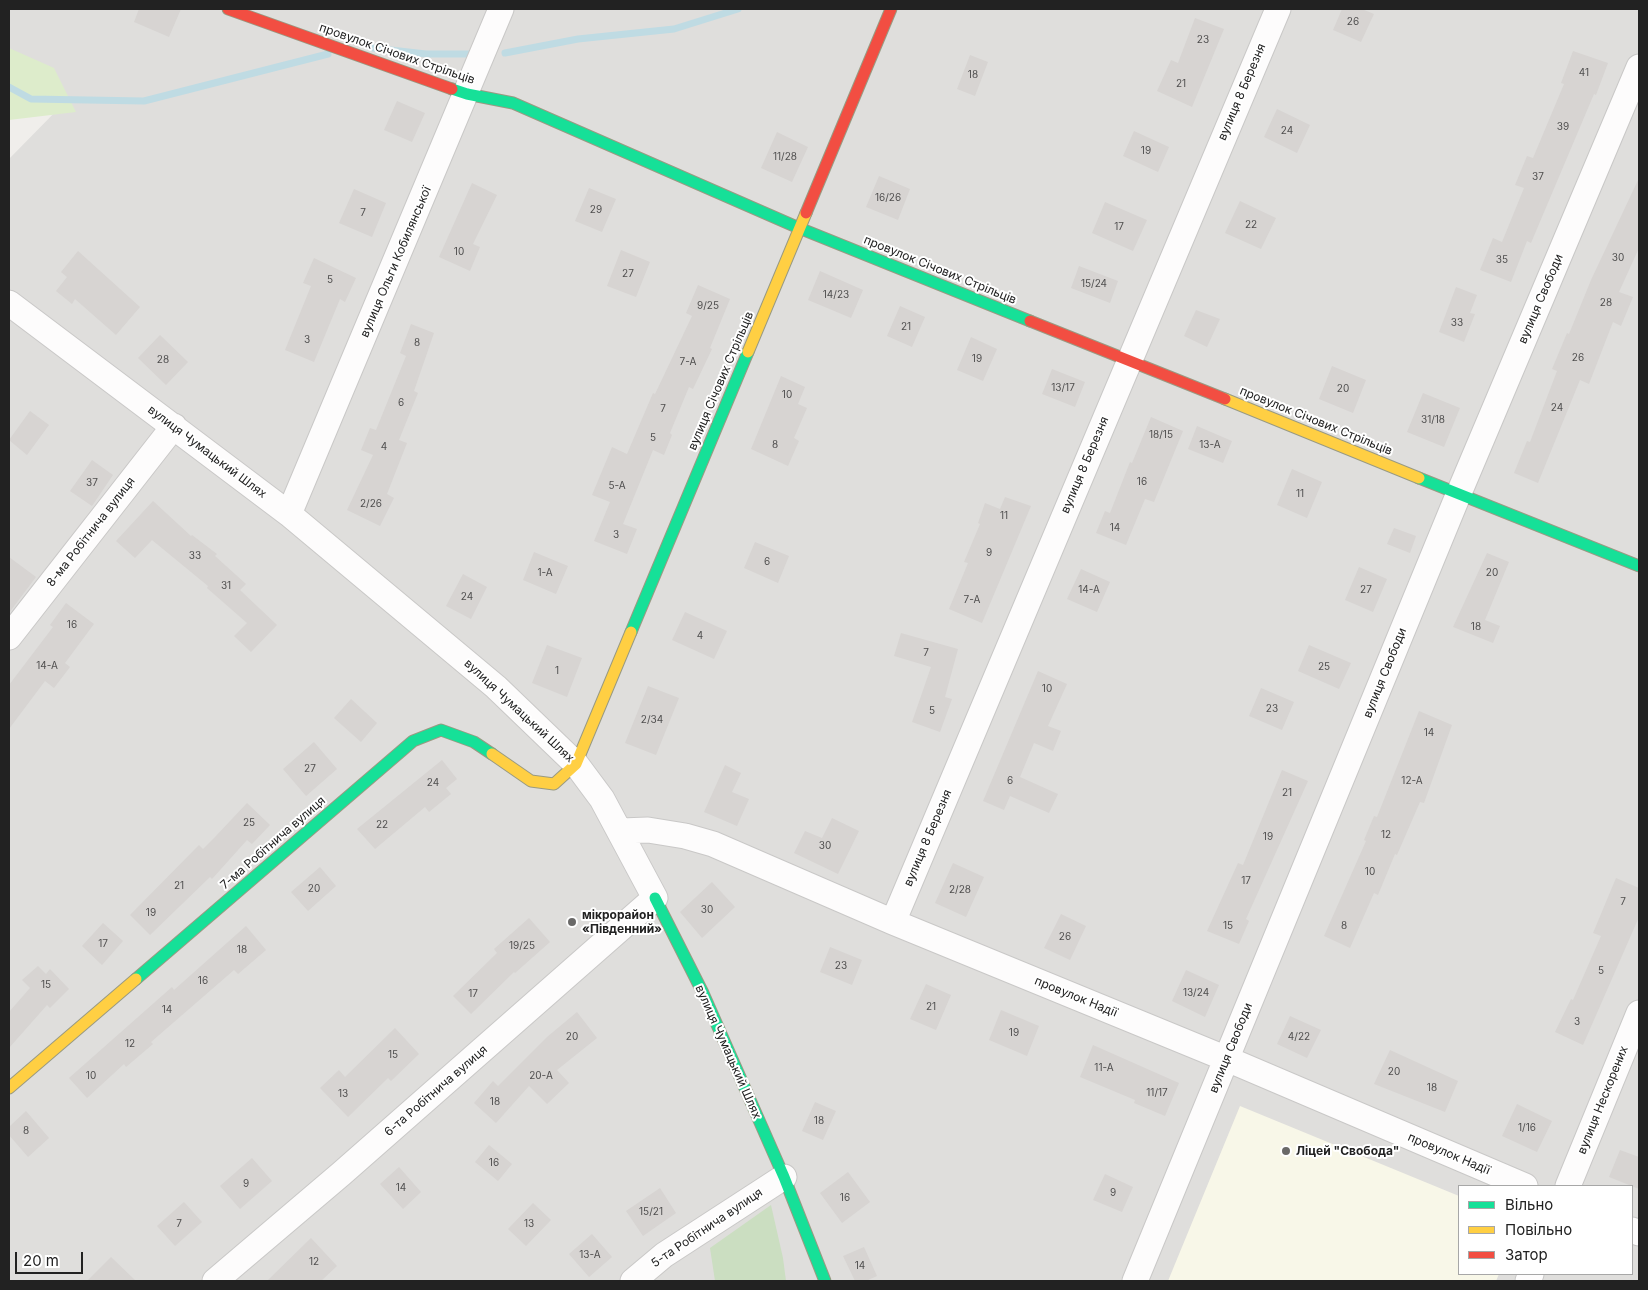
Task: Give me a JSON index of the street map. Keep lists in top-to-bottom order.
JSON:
{
  "streets": {
    "street": [
      "провулок Січових Стрільців",
      "вулиця 8 Березня",
      "вулиця Ольги Кобилянської",
      "вулиця Свободи",
      "вулиця Січових Стрільців",
      "вулиця Чумацький Шлях",
      "8-ма Робітнича вулиця",
      "7-ма Робітнича вулиця",
      "провулок Надії",
      "6-та Робітнича вулиця",
      "вулиця Нескорених",
      "5-та Робітнича вулиця"
    ]
  },
  "crossings": [
    ["провулок Січових Стрільців", "вулиця 8 Березня"],
    ["провулок Січових Стрільців", "вулиця Ольги Кобилянської"],
    ["провулок Січових Стрільців", "вулиця Свободи"],
    ["провулок Січових Стрільців", "вулиця Січових Стрільців"],
    ["вулиця 8 Березня", "провулок Надії"],
    ["вулиця Ольги Кобилянської", "вулиця Чумацький Шлях"],
    ["вулиця Свободи", "провулок Надії"],
    ["вулиця Січових Стрільців", "вулиця Чумацький Шлях"],
    ["вулиця Січових Стрільців", "7-ма Робітнича вулиця"],
    ["вулиця Чумацький Шлях", "8-ма Робітнича вулиця"],
    ["вулиця Чумацький Шлях", "7-ма Робітнича вулиця"],
    ["вулиця Чумацький Шлях", "провулок Надії"],
    ["вулиця Чумацький Шлях", "6-та Робітнича вулиця"],
    ["вулиця Чумацький Шлях", "5-та Робітнича вулиця"]
  ],
  "places": ["мікрорайон «Південний»", "Ліцей \"Свобода\""],
  "house_numbers": [
    "26",
    "23",
    "41",
    "18",
    "21",
    "39",
    "24",
    "19",
    "11/28",
    "37",
    "16/26",
    "29",
    "7",
    "22",
    "17",
    "10",
    "30",
    "35",
    "27",
    "5",
    "15/24",
    "14/23",
    "28",
    "9/25",
    "33",
    "21",
    "3",
    "8",
    "26",
    "19",
    "28",
    "7-А",
    "13/17",
    "20",
    "10",
    "6",
    "24",
    "7",
    "31/18",
    "18/15",
    "5",
    "8",
    "13-А",
    "4",
    "16",
    "37",
    "5-А",
    "11",
    "2/26",
    "11",
    "14",
    "3",
    "9",
    "33",
    "6",
    "1-А",
    "20",
    "31",
    "14-А",
    "27",
    "24",
    "7-А",
    "16",
    "18",
    "4",
    "7",
    "14-А",
    "25",
    "1",
    "10",
    "23",
    "5",
    "2/34",
    "14",
    "27",
    "6",
    "12-А",
    "24",
    "21",
    "25",
    "22",
    "12",
    "19",
    "30",
    "10",
    "17",
    "21",
    "20",
    "2/28",
    "7",
    "30",
    "19",
    "15",
    "8",
    "26",
    "17",
    "19/25",
    "18",
    "23",
    "5",
    "16",
    "15",
    "13/24",
    "17",
    "21",
    "14",
    "3",
    "19",
    "20",
    "4/22",
    "12",
    "15",
    "11-А",
    "20",
    "10",
    "20-А",
    "18",
    "11/17",
    "13",
    "18",
    "18",
    "1/16",
    "8",
    "16",
    "9",
    "14",
    "9",
    "16",
    "15/21",
    "7",
    "13",
    "13-А",
    "12",
    "14"
  ],
  "legend": ["Вільно", "Повільно", "Затор"],
  "scale_bar": "20 m"
}
